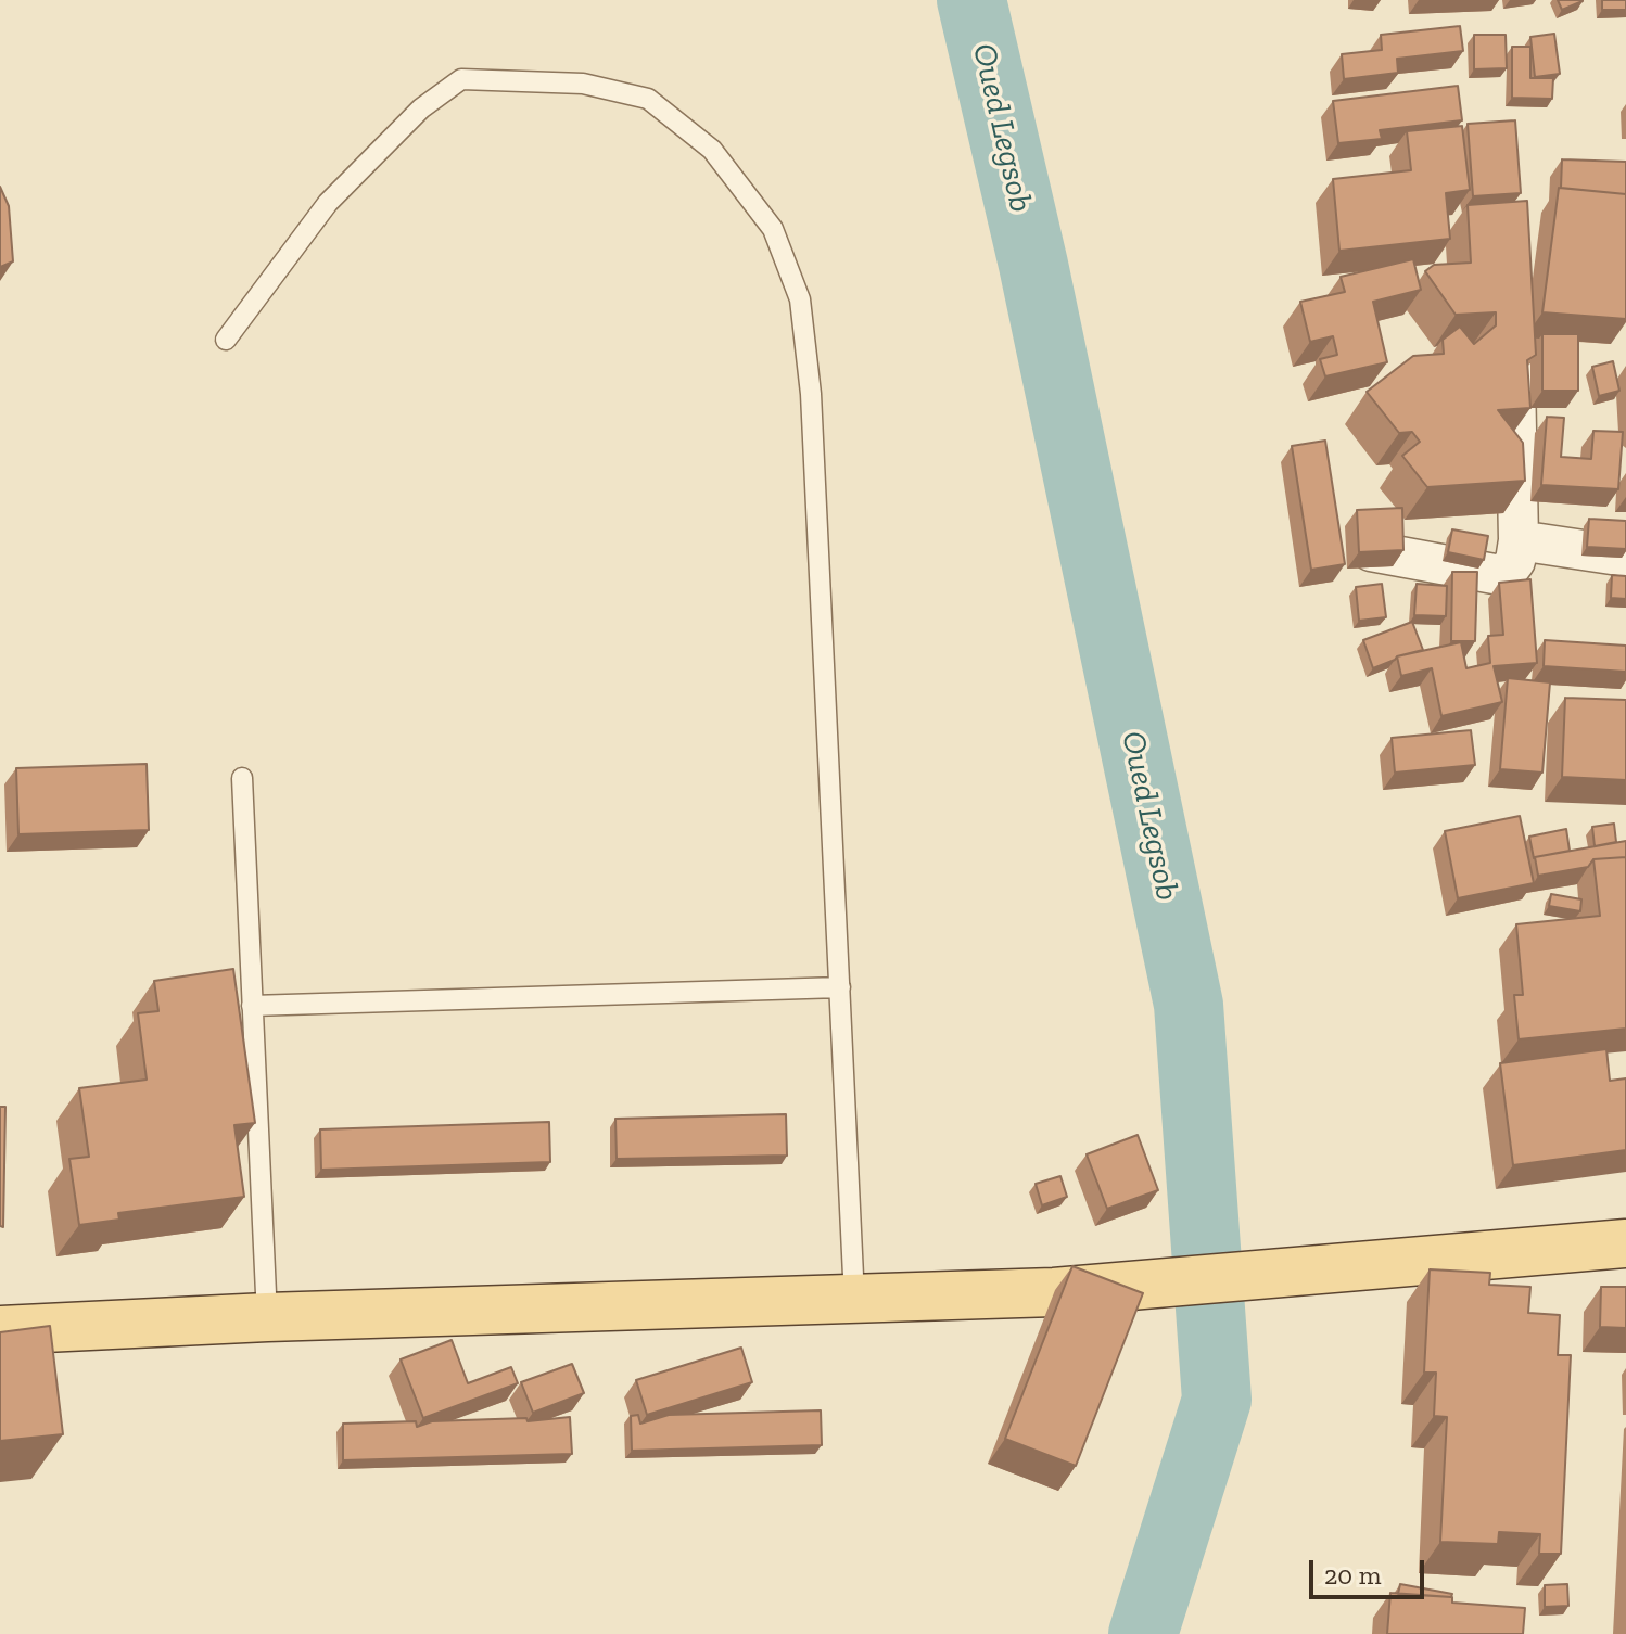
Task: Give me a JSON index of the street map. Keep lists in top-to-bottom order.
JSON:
{
  "water": ["Oued Legsob"],
  "scale_bar": "20 m"
}
